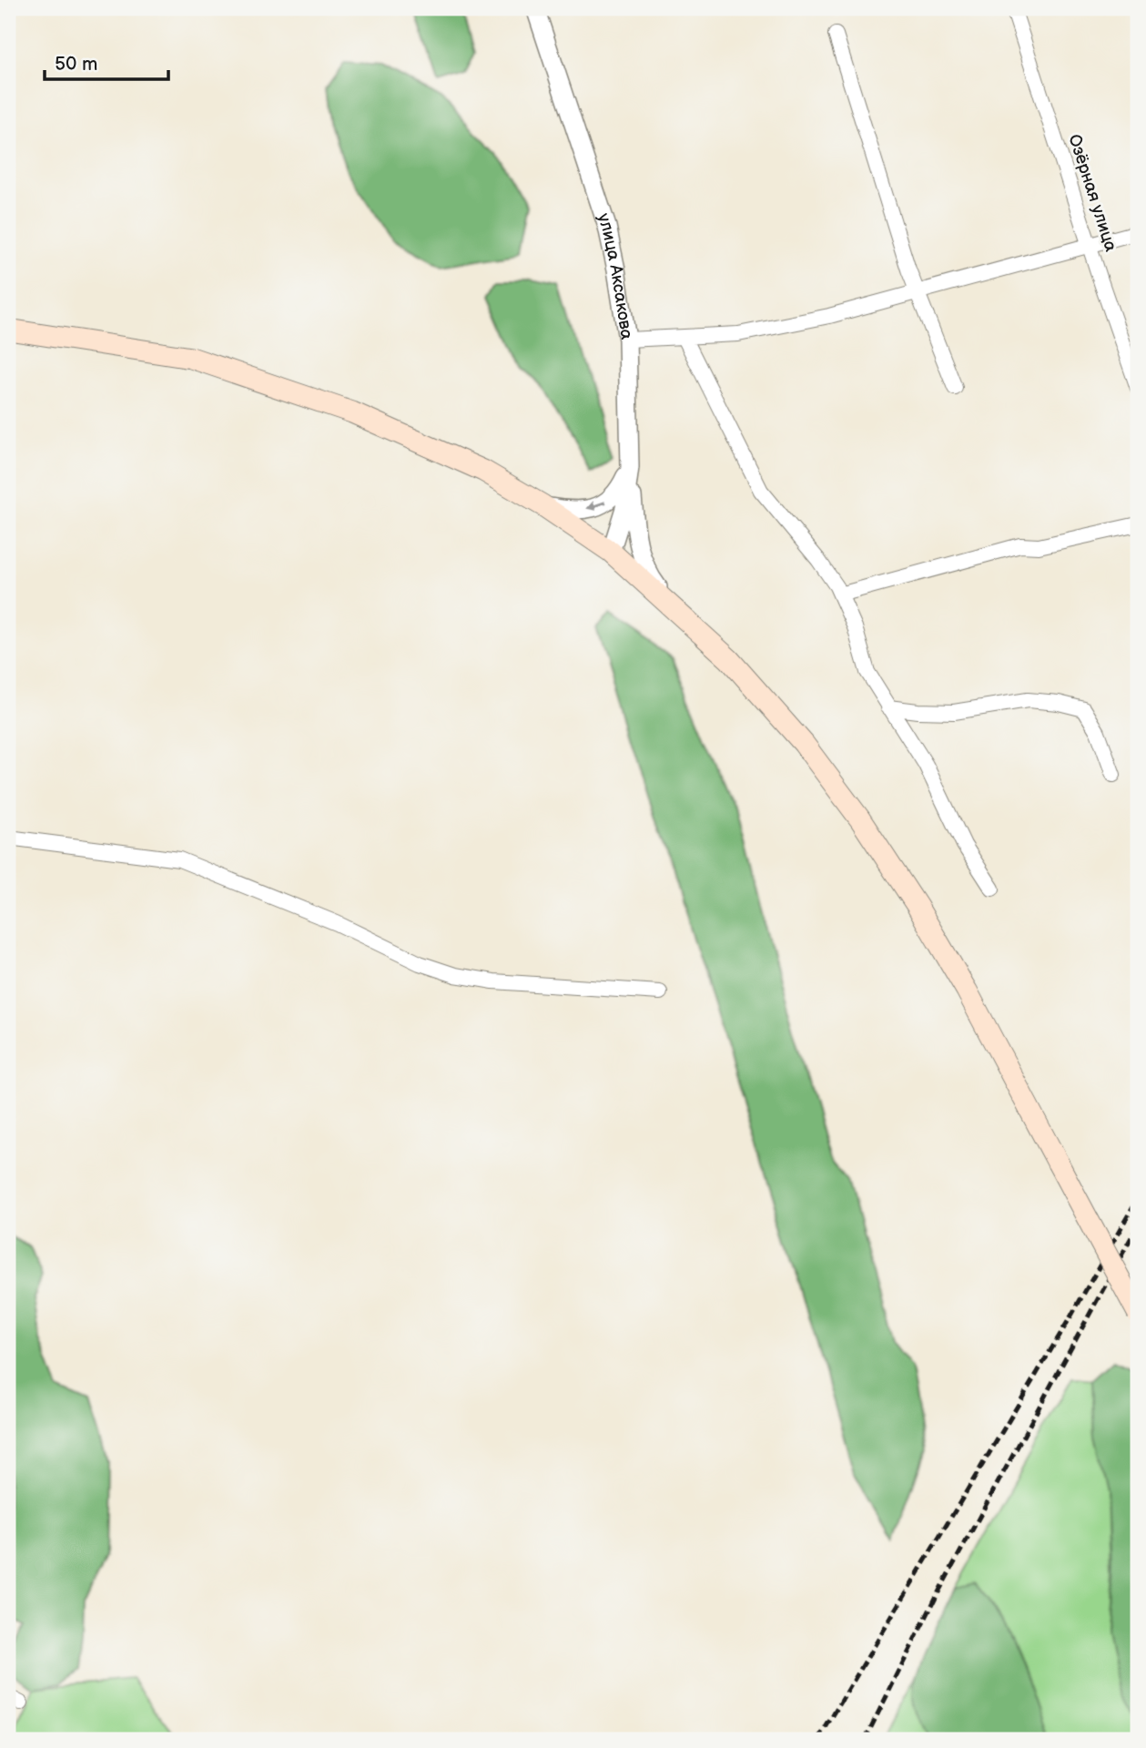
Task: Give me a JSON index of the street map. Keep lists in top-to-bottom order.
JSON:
{
  "streets": {
    "street": ["Озёрная улица", "улица Аксакова"]
  },
  "scale_bar": "50 m"
}
